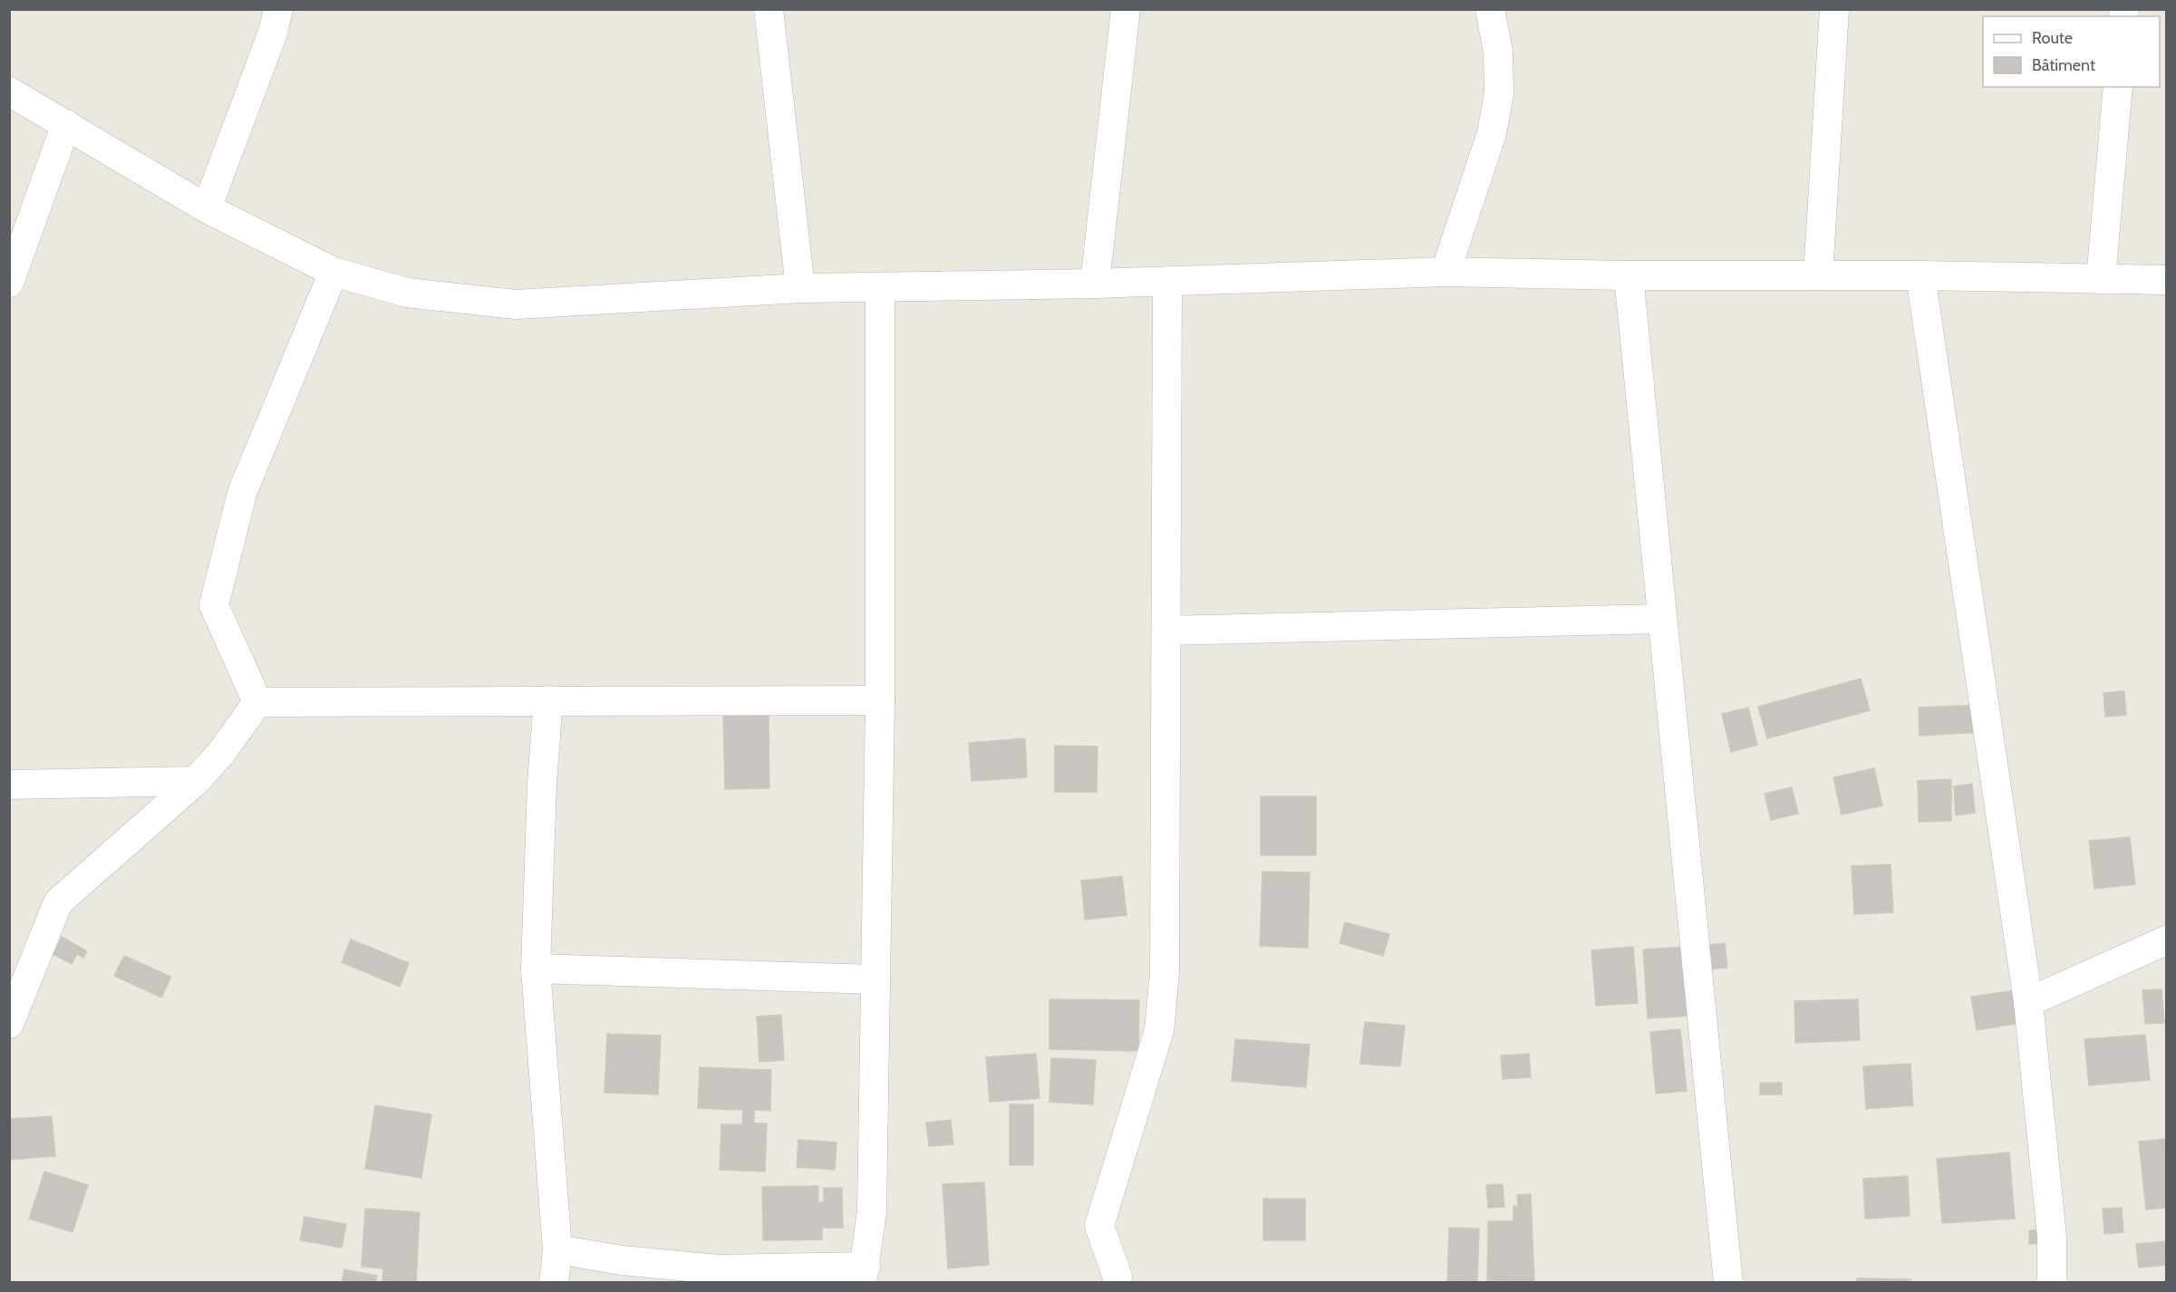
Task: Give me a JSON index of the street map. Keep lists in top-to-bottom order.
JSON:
{
  "legend": ["Route", "Bâtiment"]
}
